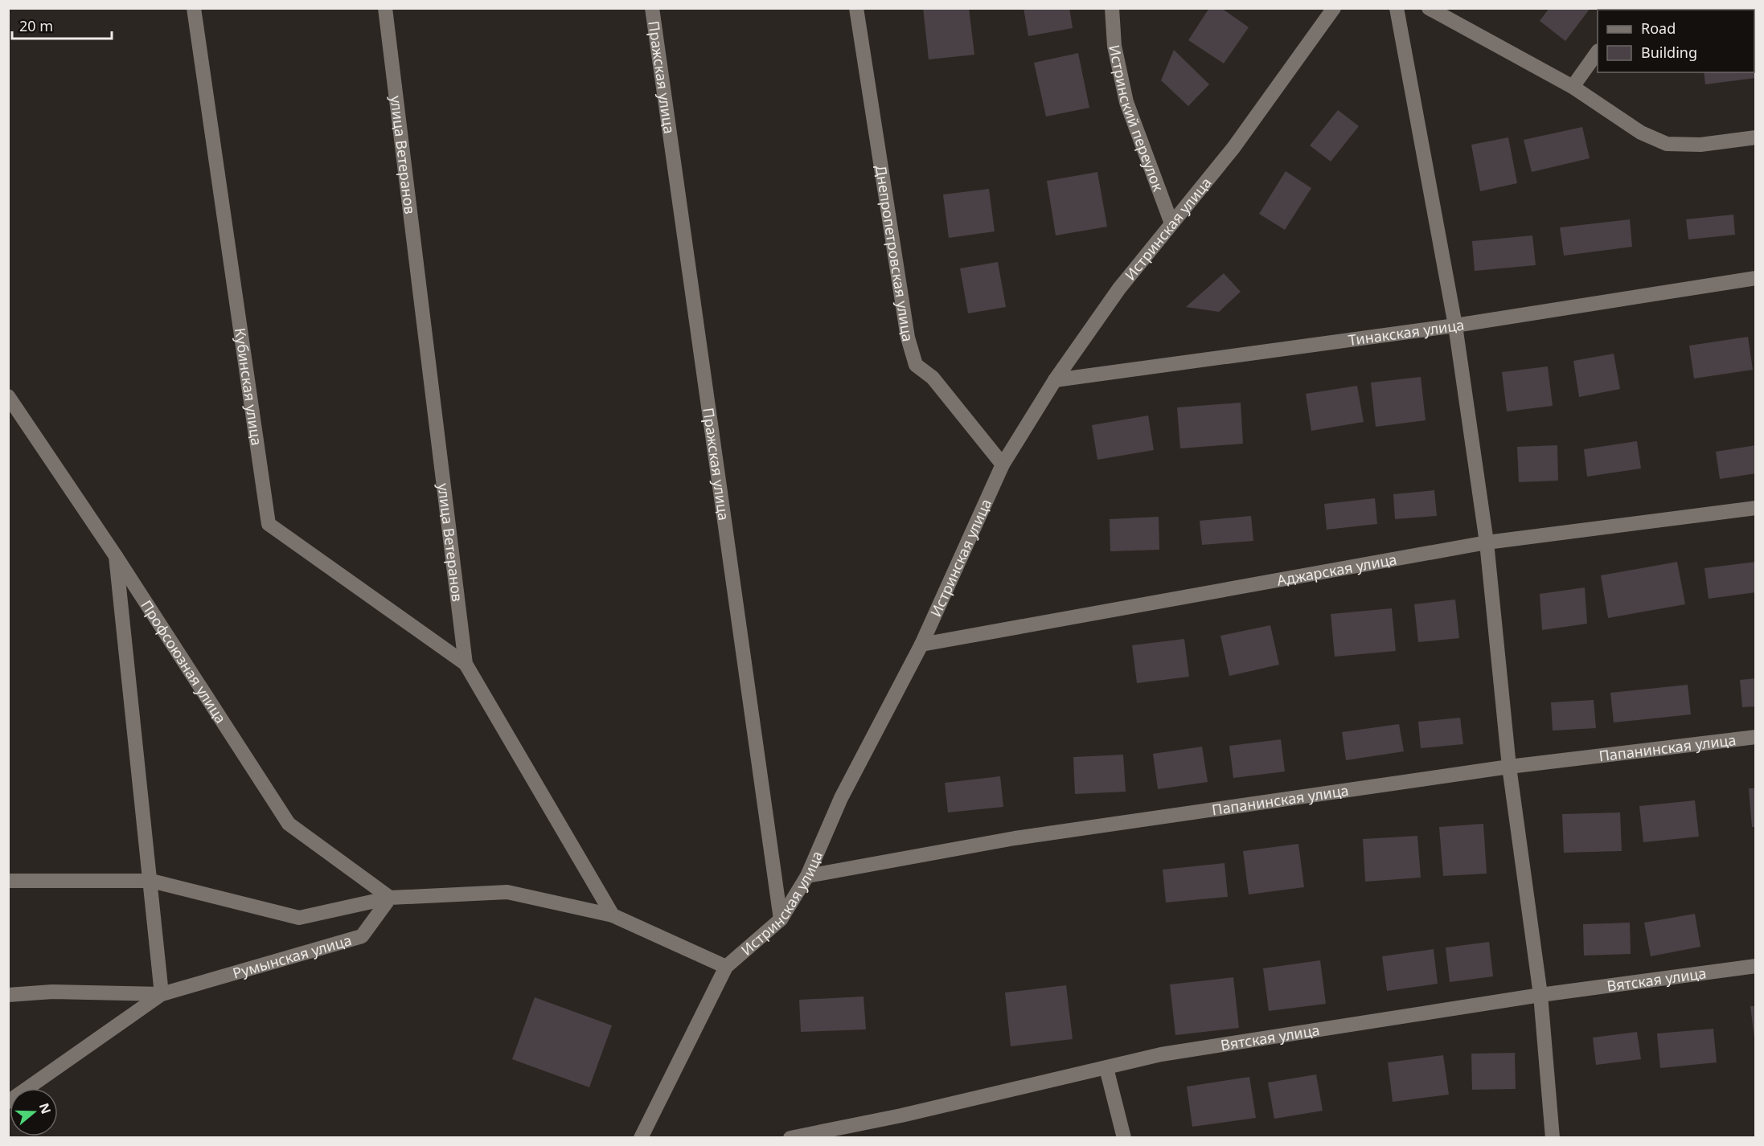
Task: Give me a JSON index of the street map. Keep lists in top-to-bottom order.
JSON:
{
  "streets": {
    "street": [
      "Пражская улица",
      "Истринский переулок",
      "улица Ветеранов",
      "Истринская улица",
      "Днепропетровская улица",
      "Тинакская улица",
      "Кубинская улица",
      "Аджарская улица",
      "Профсоюзная улица",
      "Папанинская улица",
      "Румынская улица",
      "Вятская улица"
    ]
  },
  "crossings": [
    ["Пражская улица", "Истринская улица"],
    ["Истринский переулок", "Истринская улица"],
    ["улица Ветеранов", "Кубинская улица"],
    ["Истринская улица", "Днепропетровская улица"],
    ["Истринская улица", "Тинакская улица"],
    ["Истринская улица", "Аджарская улица"],
    ["Истринская улица", "Папанинская улица"],
    ["Профсоюзная улица", "Румынская улица"]
  ],
  "legend": ["Road", "Building"],
  "scale_bar": "20 m",
  "north": "right"
}
